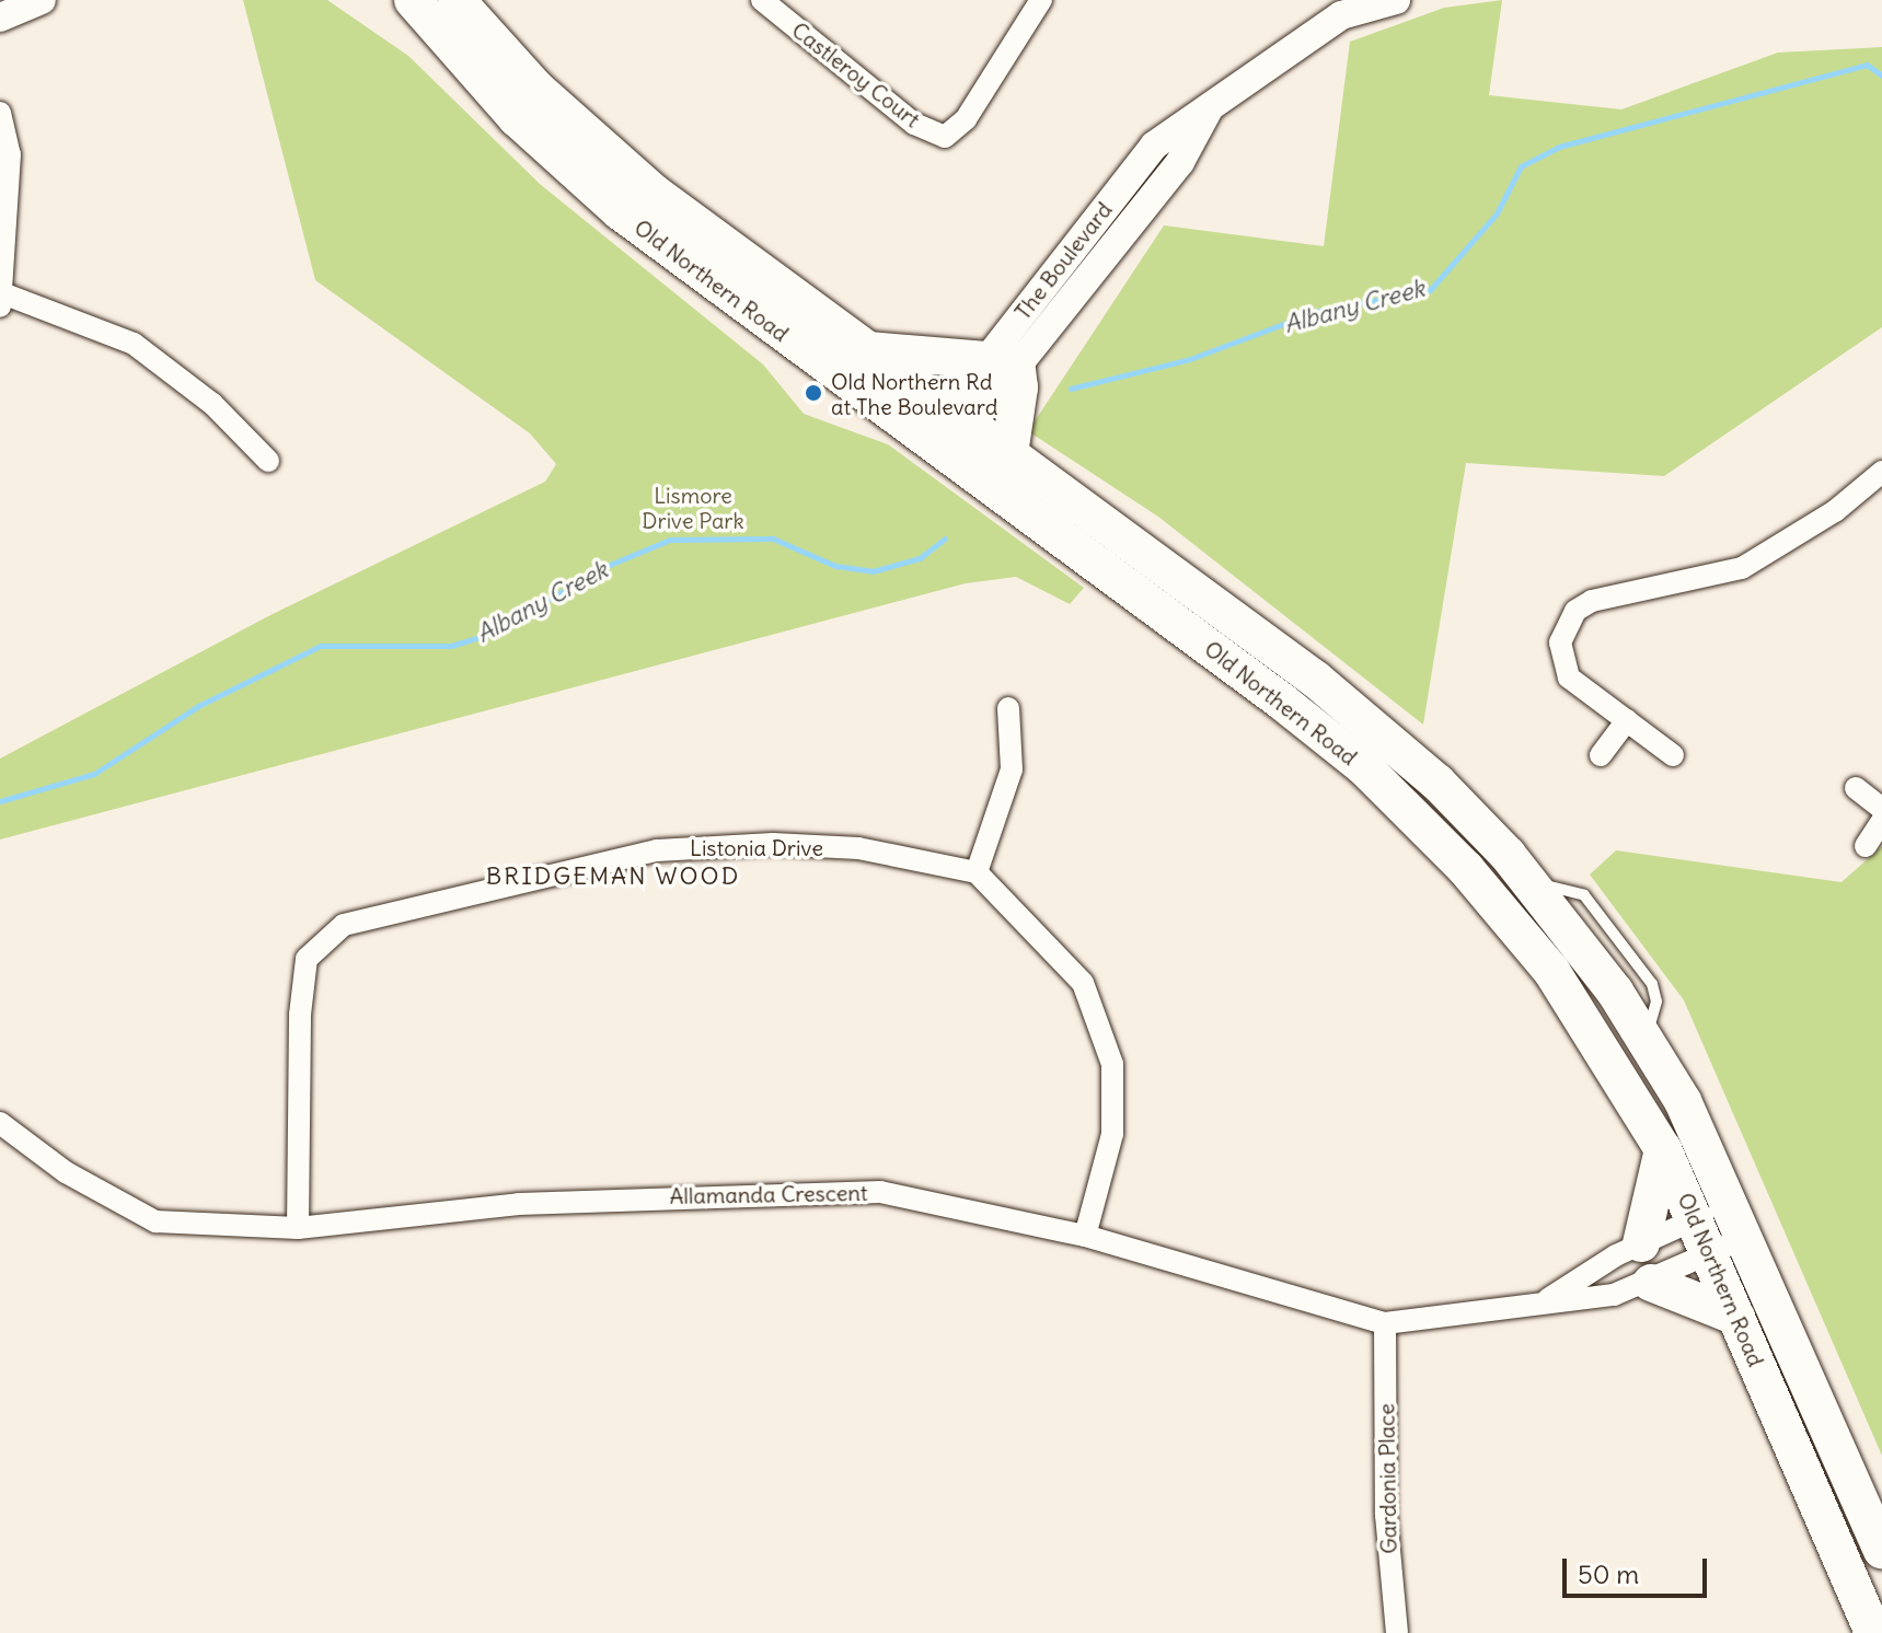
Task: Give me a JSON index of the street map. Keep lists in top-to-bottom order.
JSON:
{
  "streets": {
    "highway": ["Old Northern Road"],
    "street": [
      "Castleroy Court",
      "The Boulevard",
      "Listonia Drive",
      "Allamanda Crescent",
      "Gardonia Place"
    ]
  },
  "crossings": [
    ["The Boulevard", "Old Northern Road"],
    ["Old Northern Road", "Allamanda Crescent"],
    ["Listonia Drive", "Allamanda Crescent"],
    ["Allamanda Crescent", "Gardonia Place"]
  ],
  "districts": ["BRIDGEMAN WOOD"],
  "water": ["Albany Creek"],
  "parks": ["Lismore Drive Park"],
  "places": ["Old Northern Rd at The Boulevard"],
  "scale_bar": "50 m"
}
